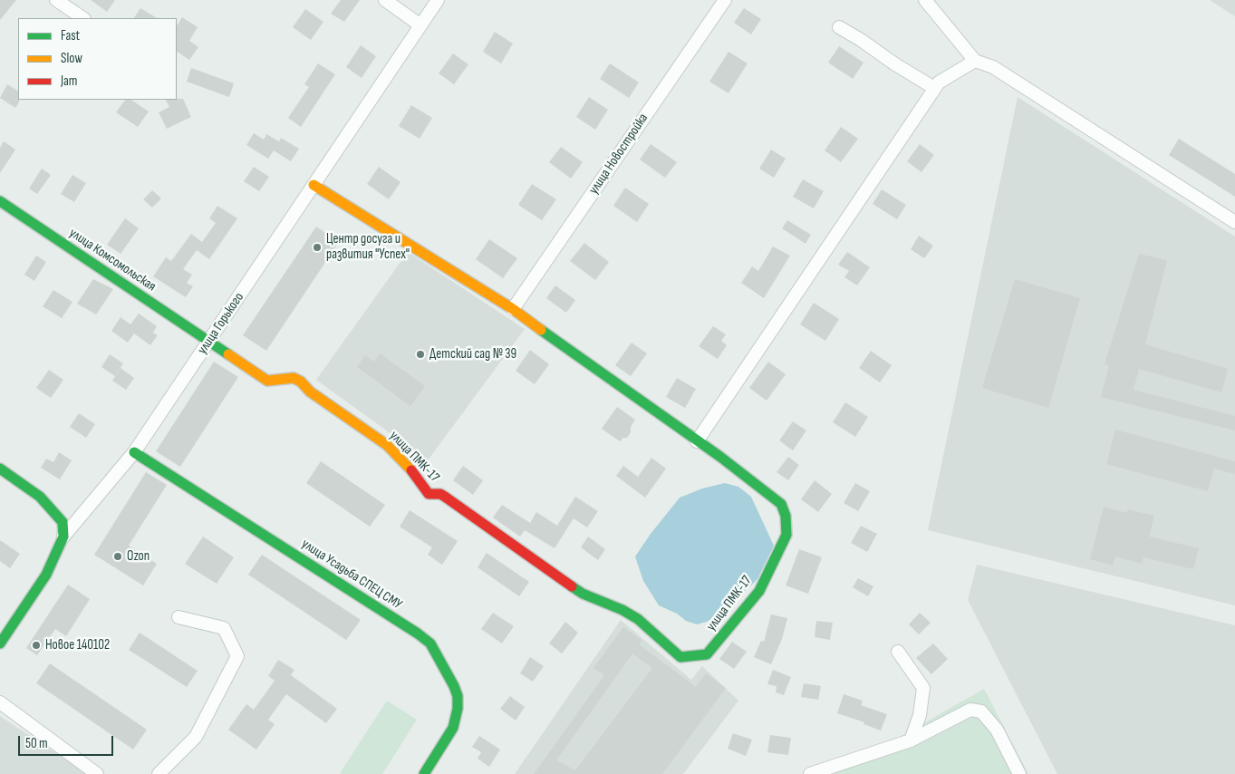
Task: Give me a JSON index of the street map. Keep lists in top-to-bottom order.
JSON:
{
  "streets": {
    "street": [
      "улица Новостройка",
      "улица Комсомольская",
      "улица Горького",
      "улица ПМК-17",
      "улица Усадьба СПЕЦ СМУ"
    ]
  },
  "crossings": [
    ["улица Новостройка", "улица ПМК-17"],
    ["улица Комсомольская", "улица Горького"],
    ["улица Комсомольская", "улица ПМК-17"],
    ["улица Горького", "улица ПМК-17"],
    ["улица Горького", "улица Усадьба СПЕЦ СМУ"]
  ],
  "places": [
    "Центр досуга и развития \"Успех\"",
    "Детский сад № 39",
    "Ozon",
    "Новое 140102"
  ],
  "legend": ["Fast", "Slow", "Jam"],
  "scale_bar": "50 m"
}
